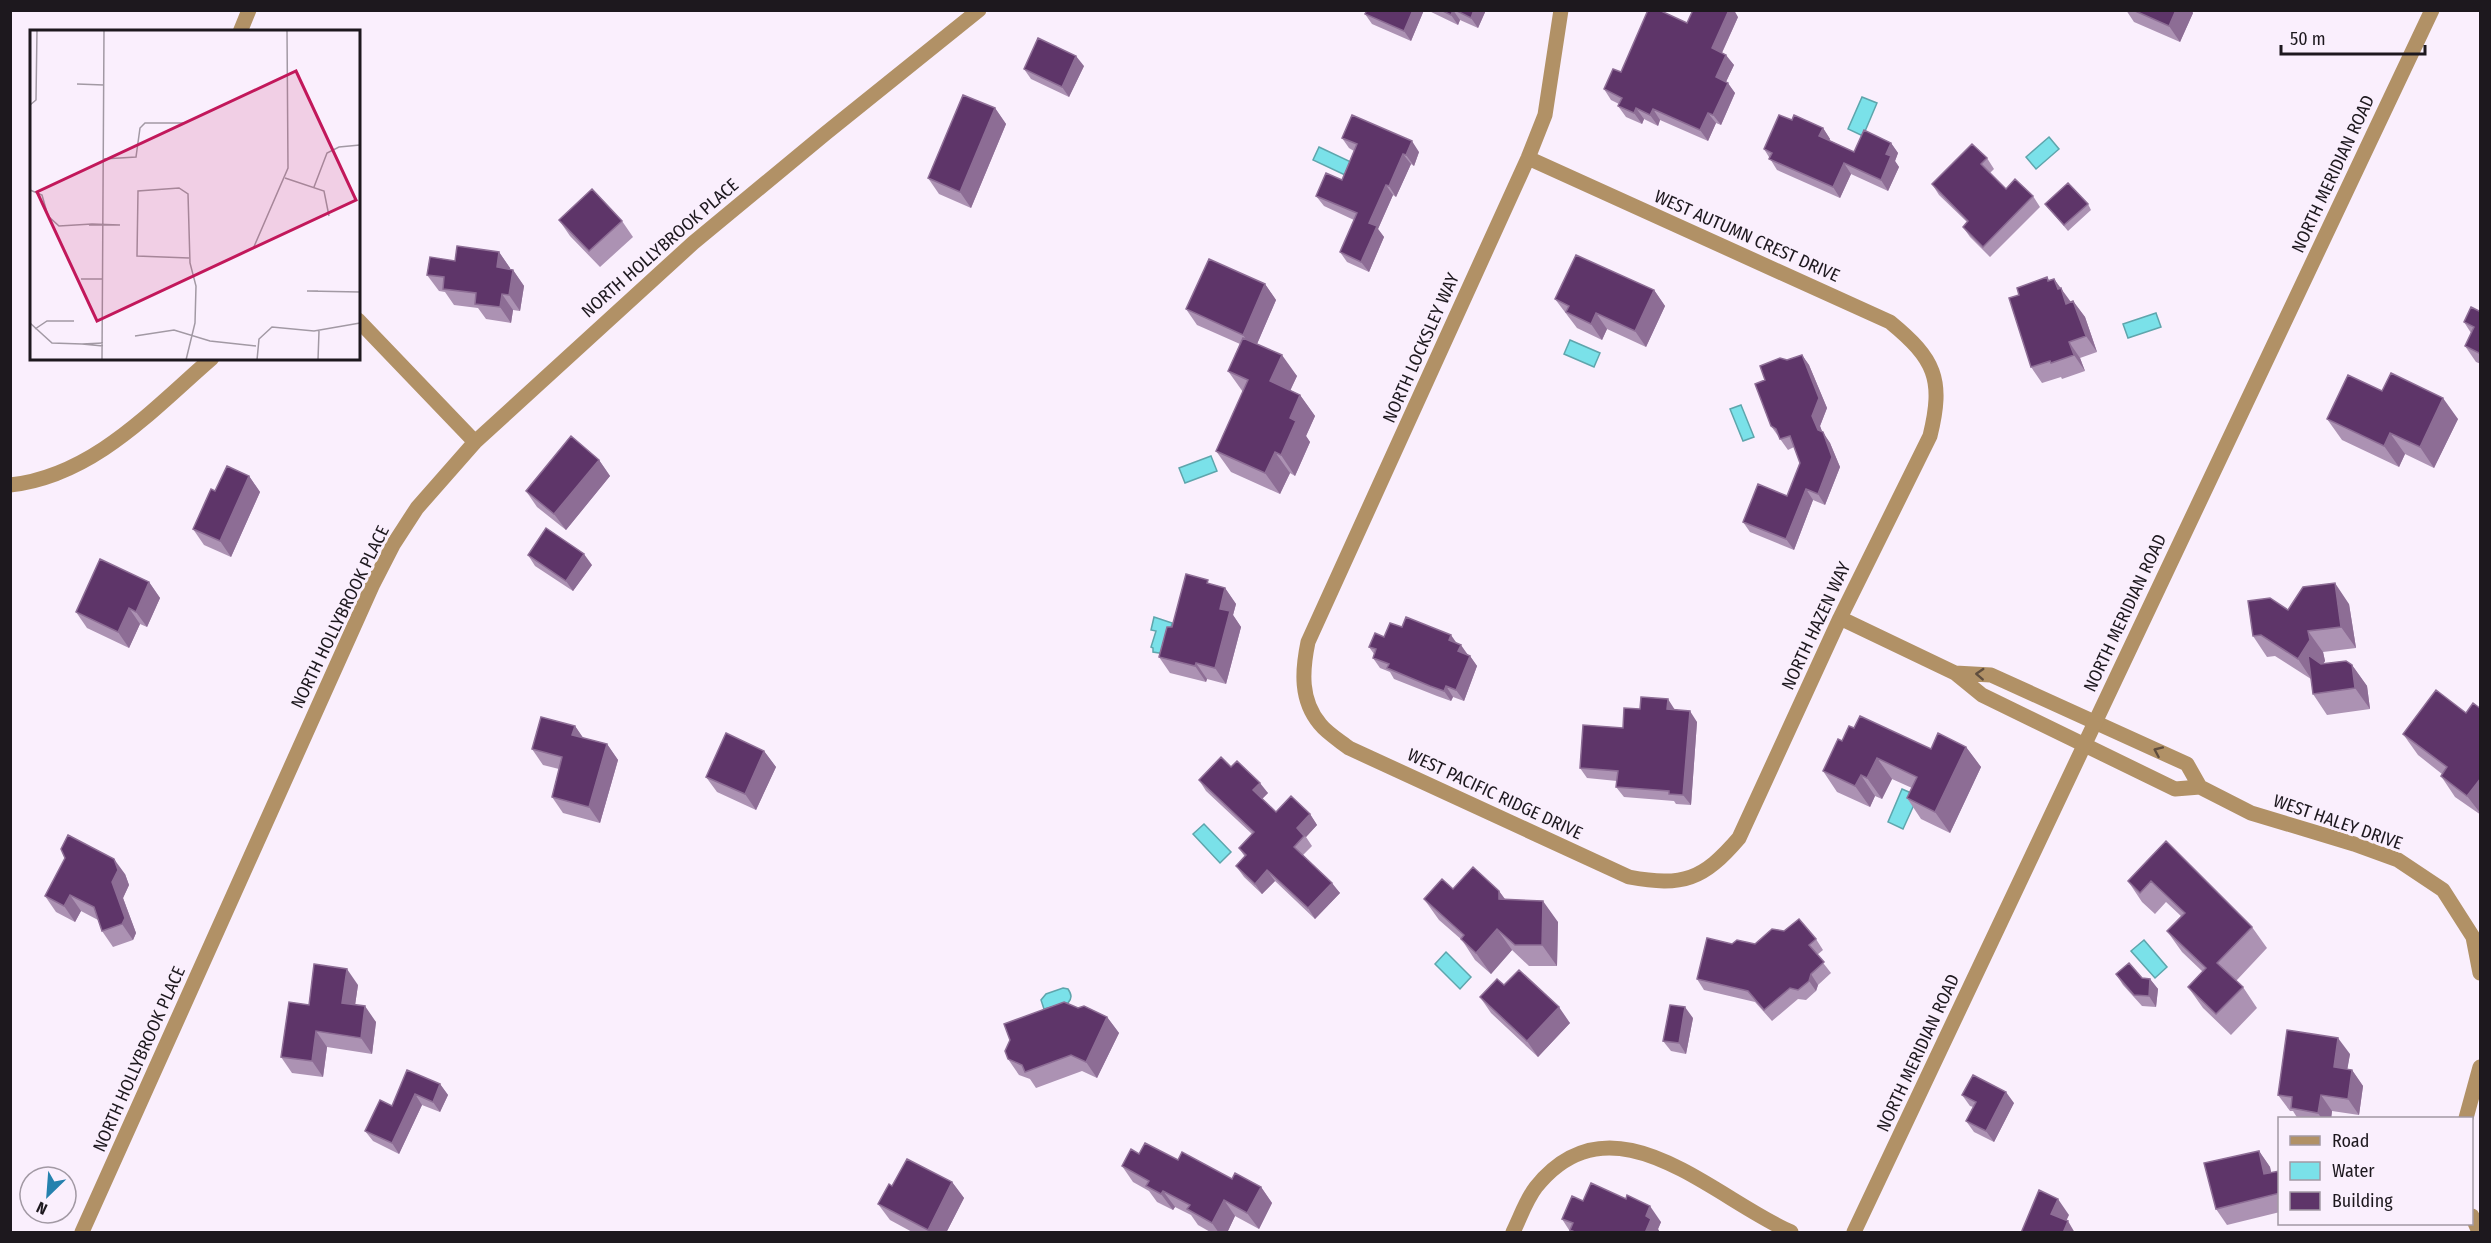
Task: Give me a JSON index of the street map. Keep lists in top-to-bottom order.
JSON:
{
  "streets": {
    "street": [
      "NORTH MERIDIAN ROAD",
      "WEST AUTUMN CREST DRIVE",
      "NORTH HOLLYBROOK PLACE",
      "NORTH LOCKSLEY WAY",
      "NORTH HAZEN WAY",
      "WEST PACIFIC RIDGE DRIVE",
      "WEST HALEY DRIVE"
    ]
  },
  "crossings": [
    ["NORTH MERIDIAN ROAD", "WEST HALEY DRIVE"],
    ["WEST AUTUMN CREST DRIVE", "NORTH LOCKSLEY WAY"],
    ["WEST AUTUMN CREST DRIVE", "NORTH HAZEN WAY"],
    ["NORTH LOCKSLEY WAY", "WEST PACIFIC RIDGE DRIVE"],
    ["NORTH HAZEN WAY", "WEST PACIFIC RIDGE DRIVE"],
    ["NORTH HAZEN WAY", "WEST HALEY DRIVE"]
  ],
  "legend": ["Road", "Water", "Building"],
  "scale_bar": "50 m",
  "north": "bottom left"
}
